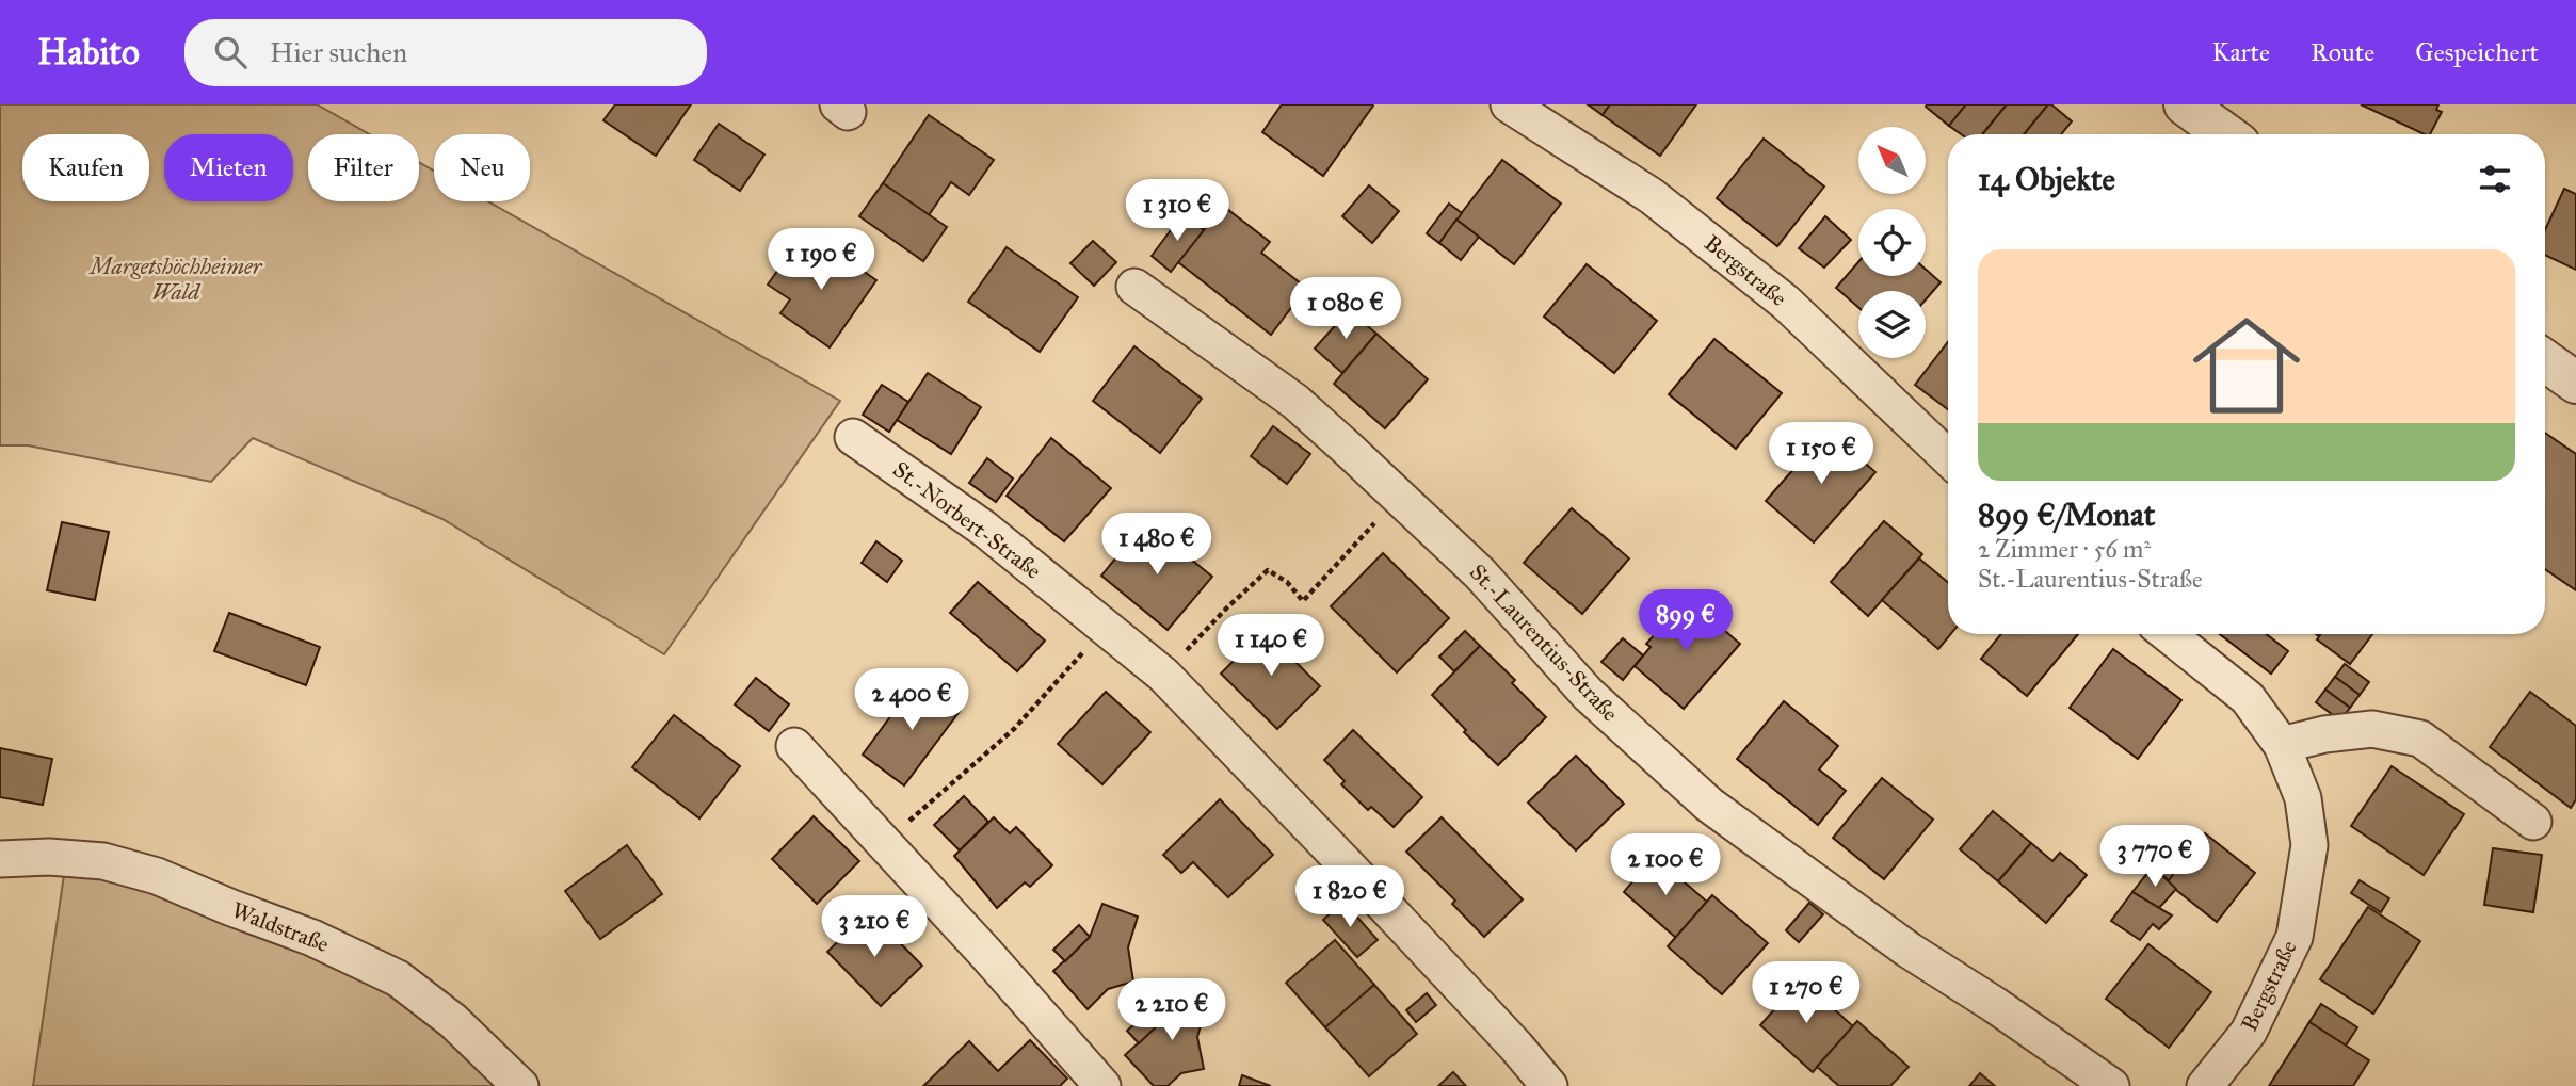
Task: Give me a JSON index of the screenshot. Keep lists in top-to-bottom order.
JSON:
{
  "streets": {
    "street": [
      "Bergstraße",
      "St.-Norbert-Straße",
      "St.-Laurentius-Straße",
      "Waldstraße"
    ]
  },
  "parks": ["Margetshöchheimer Wald"],
  "north": "top left",
  "page": {
    "header": "Habito",
    "search": "Hier suchen",
    "nav": ["Karte", "Route", "Gespeichert"],
    "chip": [
      "Kaufen",
      "Mieten",
      "Filter",
      "Neu"
    ],
    "heading": "14 Objekte",
    "price": [
      "1 310 €",
      "1 190 €",
      "1 080 €",
      "1 150 €",
      "1 480 €",
      "899 €",
      "1 140 €",
      "2 400 €",
      "3 770 €",
      "2 100 €",
      "1 820 €",
      "3 210 €",
      "1 270 €",
      "2 210 €"
    ],
    "list": [
      {
        "name": "899 €/Monat",
        "note": "2 Zimmer · 56 m² · St.-Laurentius-Straße"
      }
    ]
  }
}
